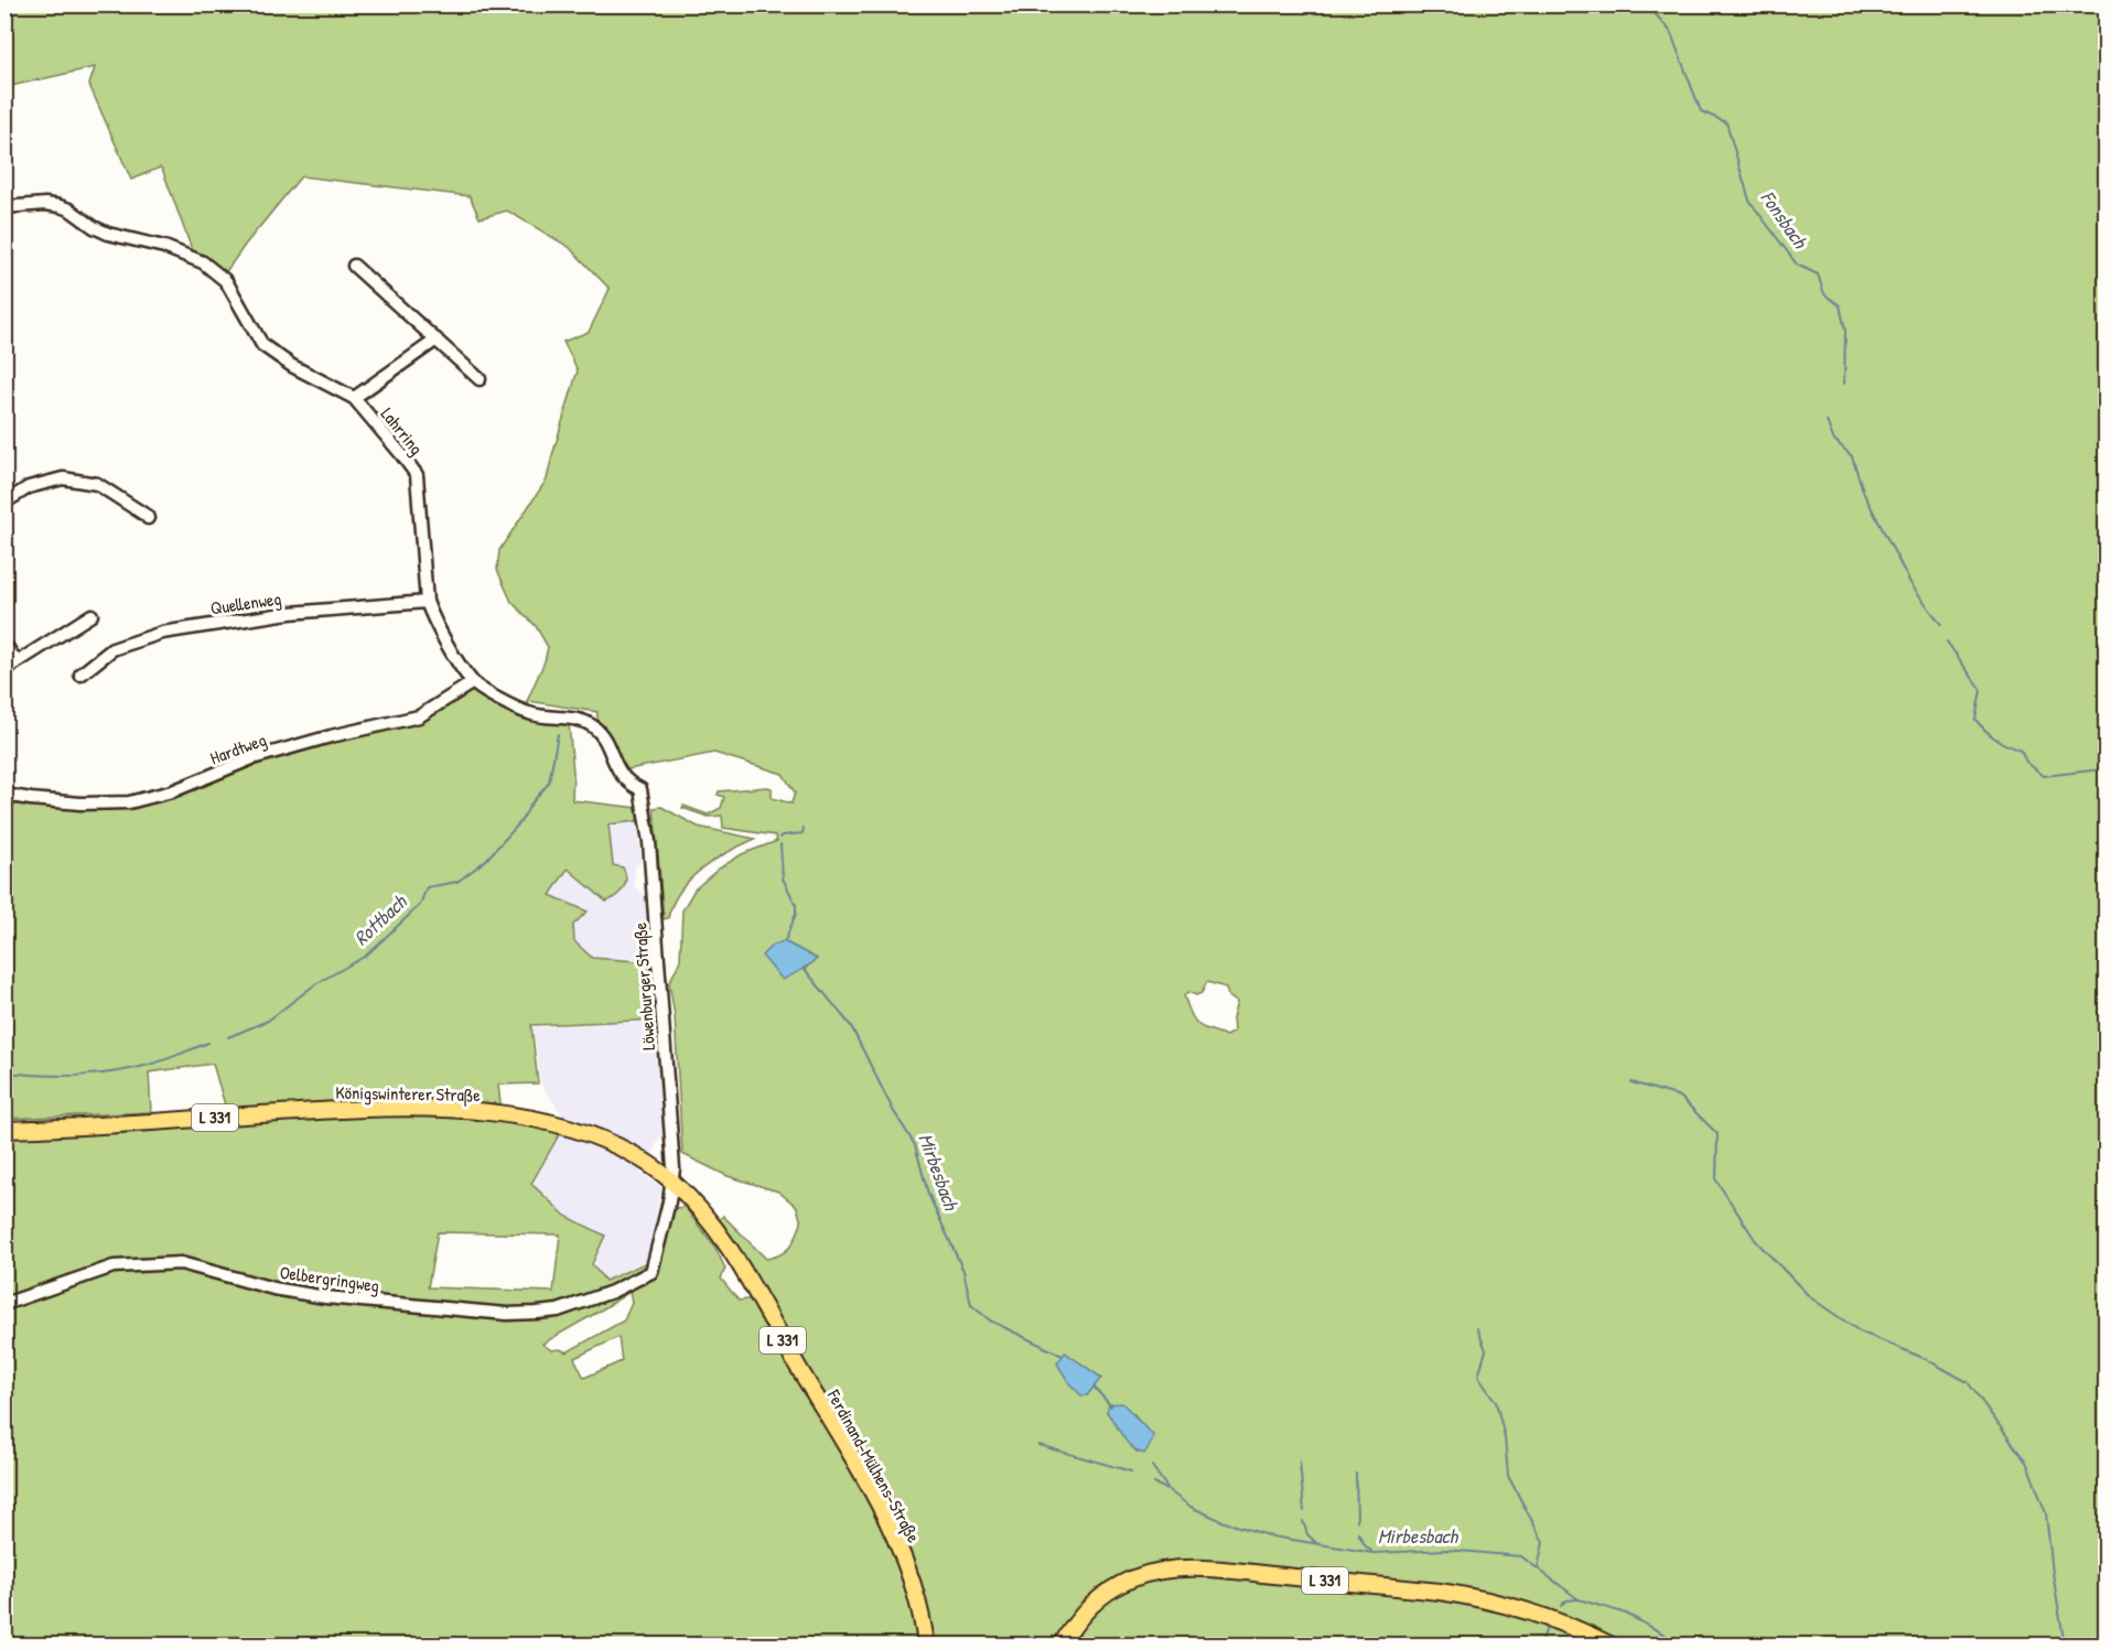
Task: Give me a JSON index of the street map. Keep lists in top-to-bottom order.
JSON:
{
  "streets": {
    "main road": ["Königswinterer Straße", "L 331", "Ferdinand-Mülhens-Straße"],
    "street": [
      "Lahrring",
      "Quellenweg",
      "Hardtweg",
      "Löwenburger Straße",
      "Oelbergringweg"
    ]
  },
  "crossings": [
    ["Lahrring", "Quellenweg"],
    ["Lahrring", "Hardtweg"],
    ["Lahrring", "Löwenburger Straße"],
    ["Löwenburger Straße", "Königswinterer Straße"],
    ["Löwenburger Straße", "Oelbergringweg"],
    ["Königswinterer Straße", "Ferdinand-Mülhens-Straße"]
  ],
  "water": ["Fonsbach", "Rottbach", "Mirbesbach"]
}
